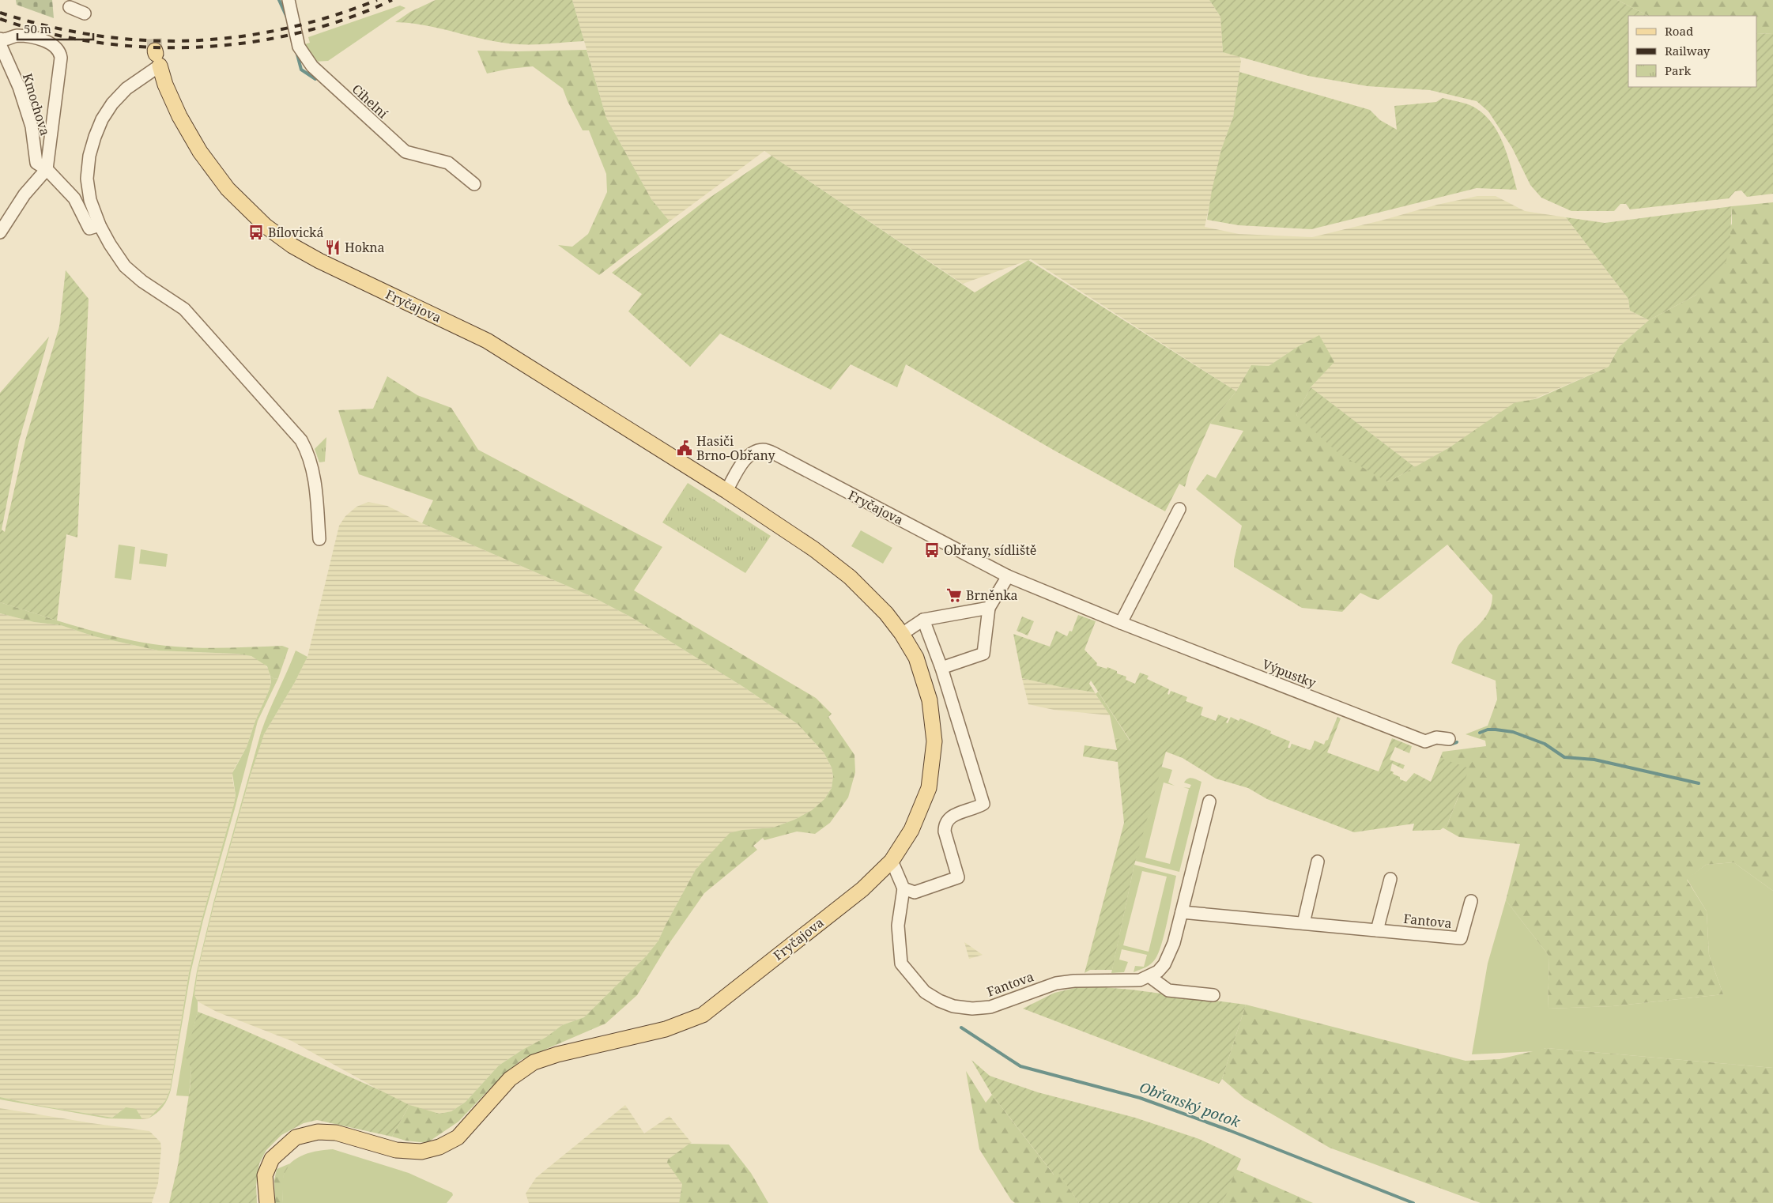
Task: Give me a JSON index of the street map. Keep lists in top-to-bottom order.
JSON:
{
  "streets": {
    "main road": ["Fryčajova"],
    "street": [
      "Cihelní",
      "Kmochova",
      "Výpustky",
      "Fantova"
    ]
  },
  "crossings": [
    ["Fryčajova", "Výpustky"]
  ],
  "water": ["Obřanský potok"],
  "places": {
    "bus stop": ["Bílovická", "Obřany, sídliště"],
    "restaurant": ["Hokna"],
    "public building": ["Hasiči Brno-Obřany"],
    "supermarket": ["Brněnka"]
  },
  "legend": ["Road", "Railway", "Park"],
  "scale_bar": "50 m"
}
